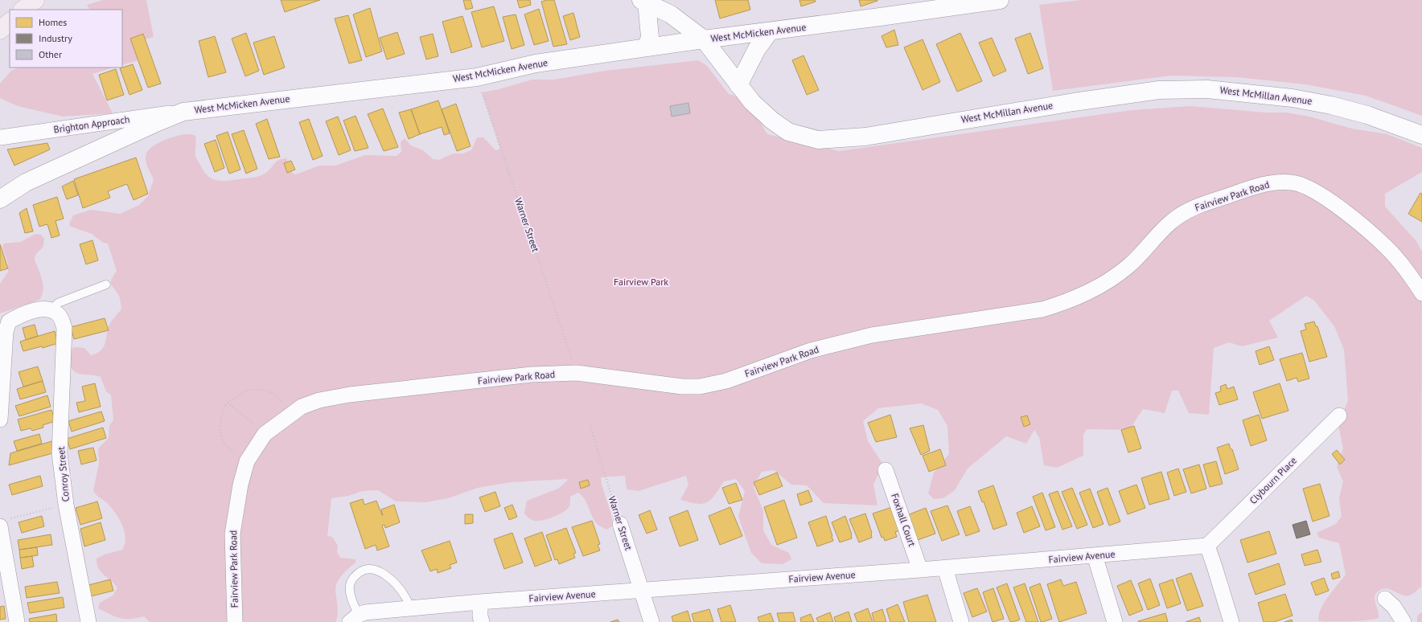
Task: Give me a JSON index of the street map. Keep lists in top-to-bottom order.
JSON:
{
  "streets": {
    "street": [
      "West McMicken Avenue",
      "West McMillan Avenue",
      "Brighton Approach",
      "Fairview Park Road",
      "Warner Street",
      "Conroy Street",
      "Clybourn Place",
      "Foxhall Court",
      "Fairview Avenue"
    ]
  },
  "crossings": [
    ["West McMicken Avenue", "West McMillan Avenue"],
    ["West McMicken Avenue", "Brighton Approach"],
    ["West McMicken Avenue", "Warner Street"],
    ["Fairview Park Road", "Warner Street"],
    ["Warner Street", "Fairview Avenue"],
    ["Clybourn Place", "Fairview Avenue"],
    ["Foxhall Court", "Fairview Avenue"]
  ],
  "parks": ["Fairview Park"],
  "legend": ["Homes", "Industry", "Other"]
}
